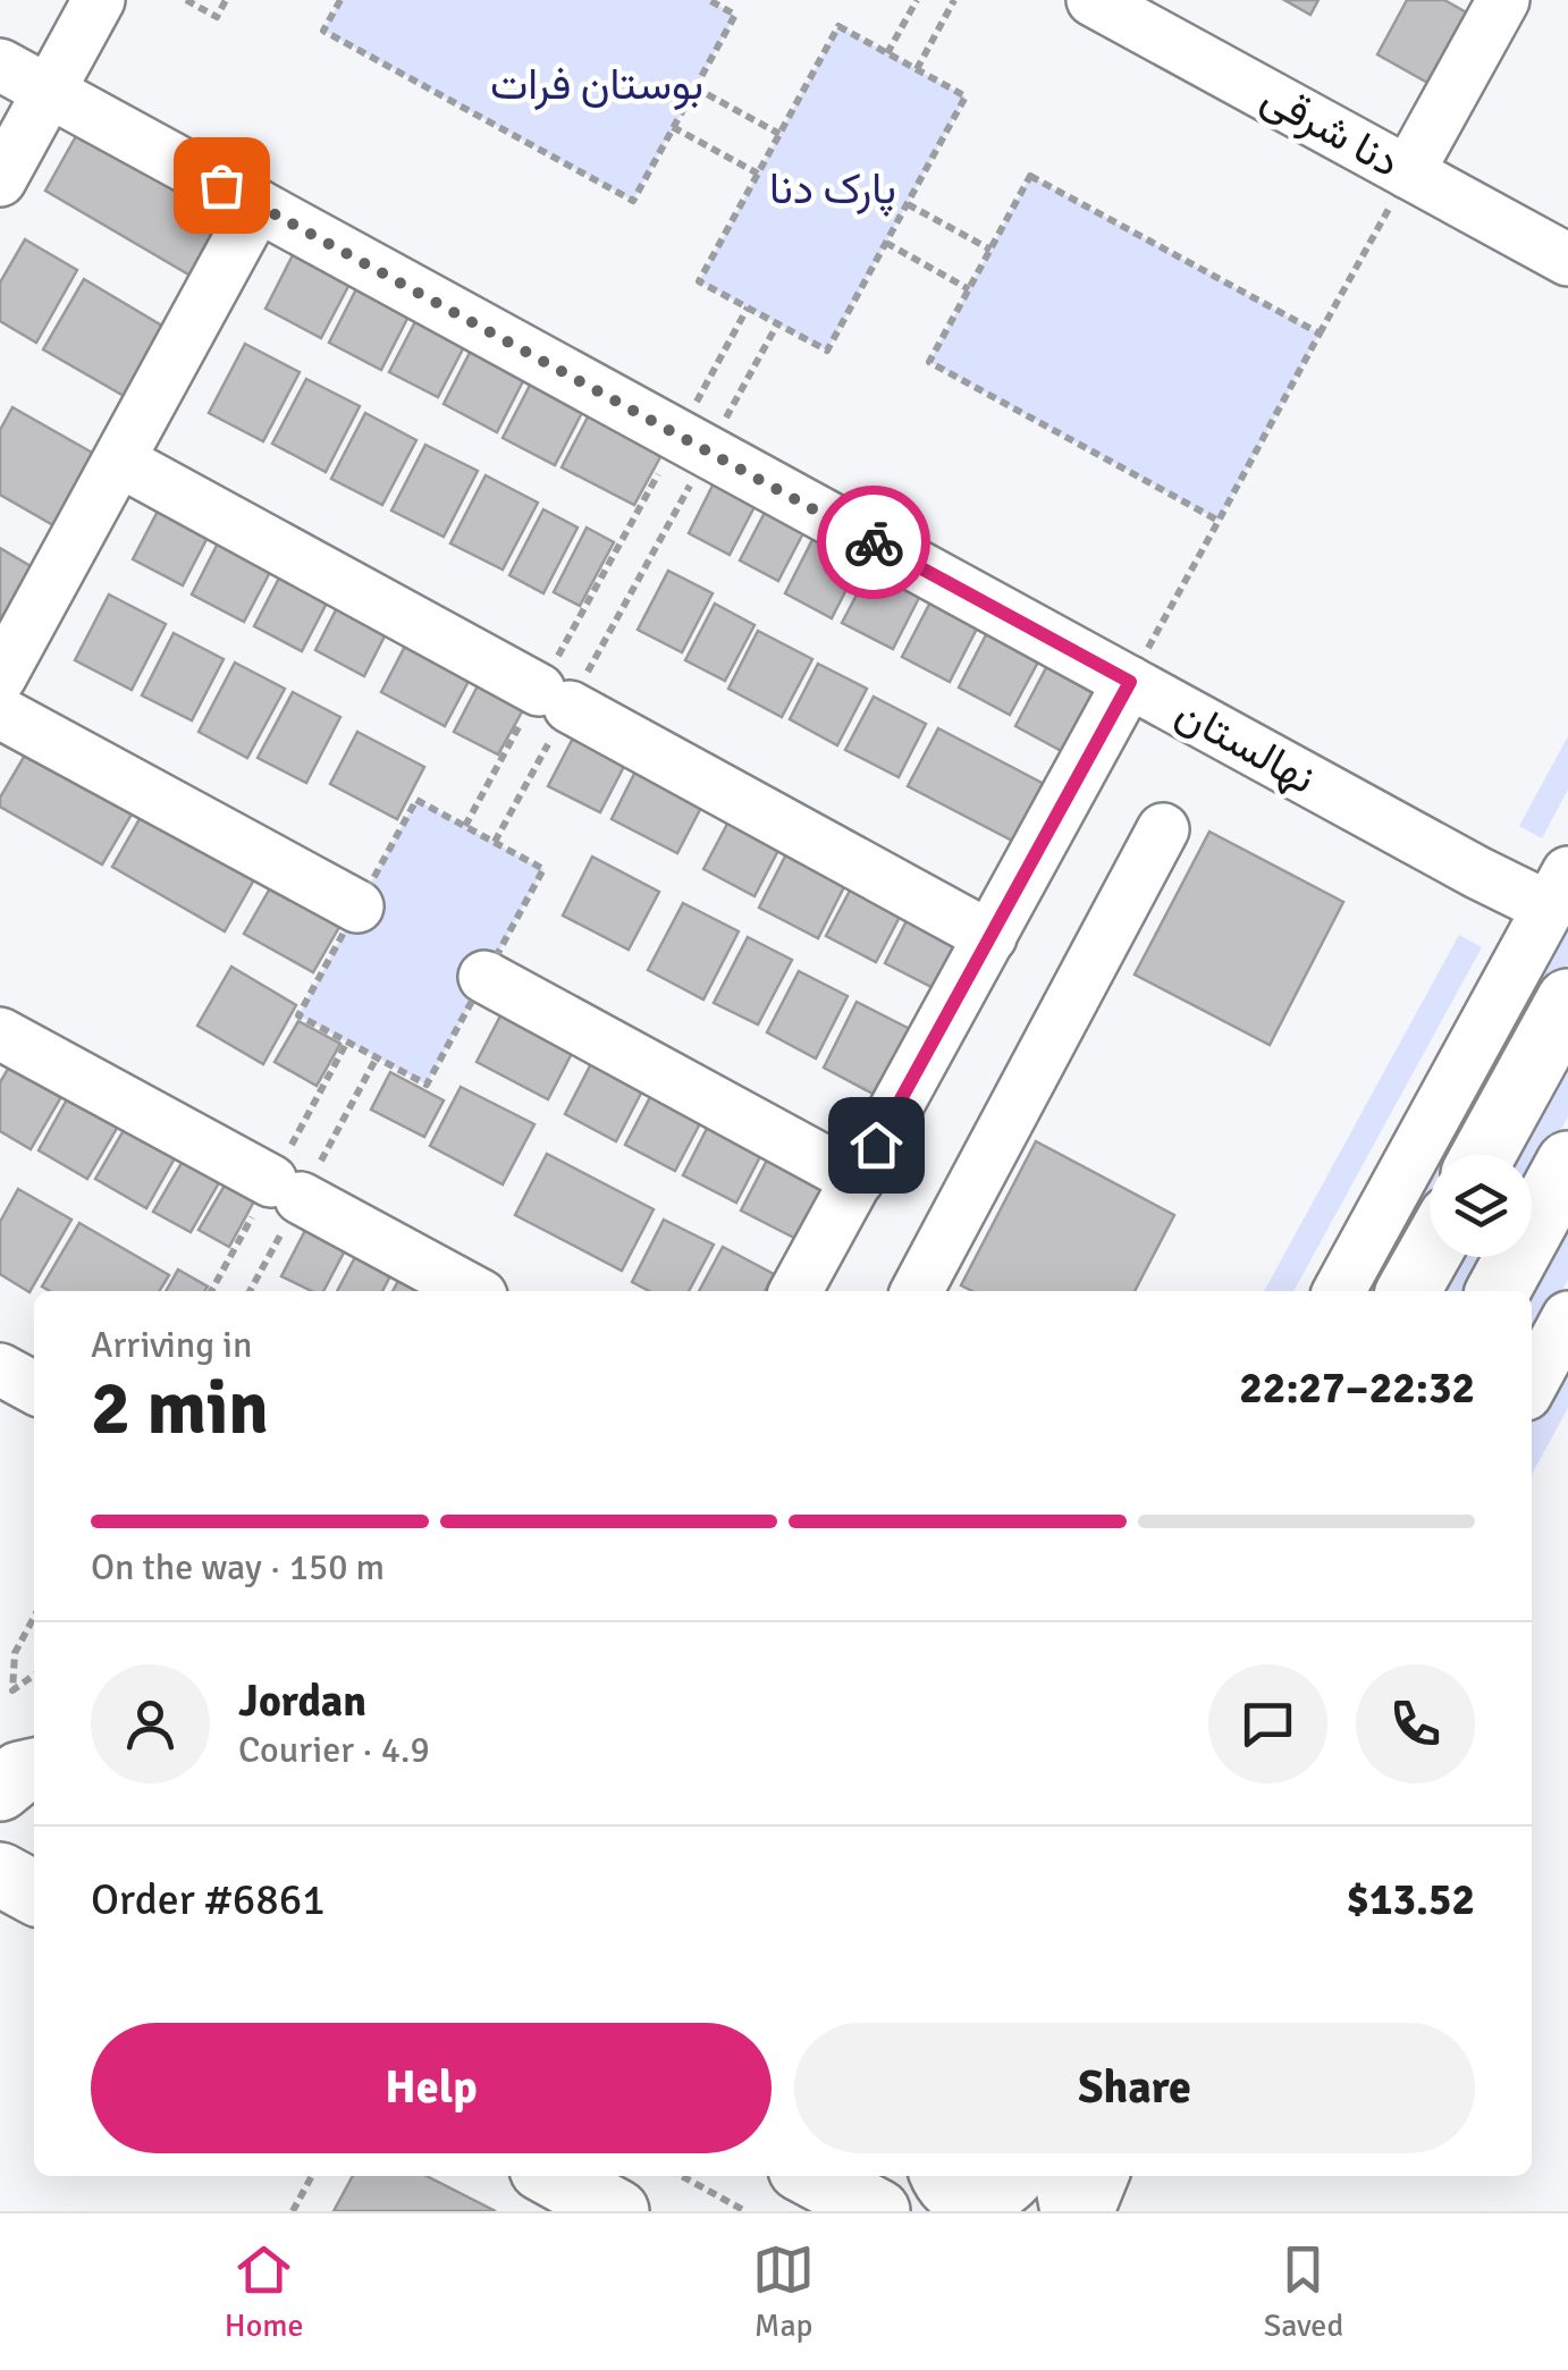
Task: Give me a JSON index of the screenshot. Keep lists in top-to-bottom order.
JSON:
{
  "streets": {
    "street": ["دنا شرقی", "نهالستان"]
  },
  "parks": ["بوستان فرات", "پارک دنا"],
  "page": {
    "heading": ["2 min", "Arriving in", "22:27–22:32"],
    "panel": [
      "Jordan",
      "Courier · 4.9",
      "Order #6861",
      "$13.52"
    ],
    "bar": "On the way · 150 m",
    "buttons": ["Help", "Share"],
    "tabs": ["Home", "Map", "Saved"]
  }
}
